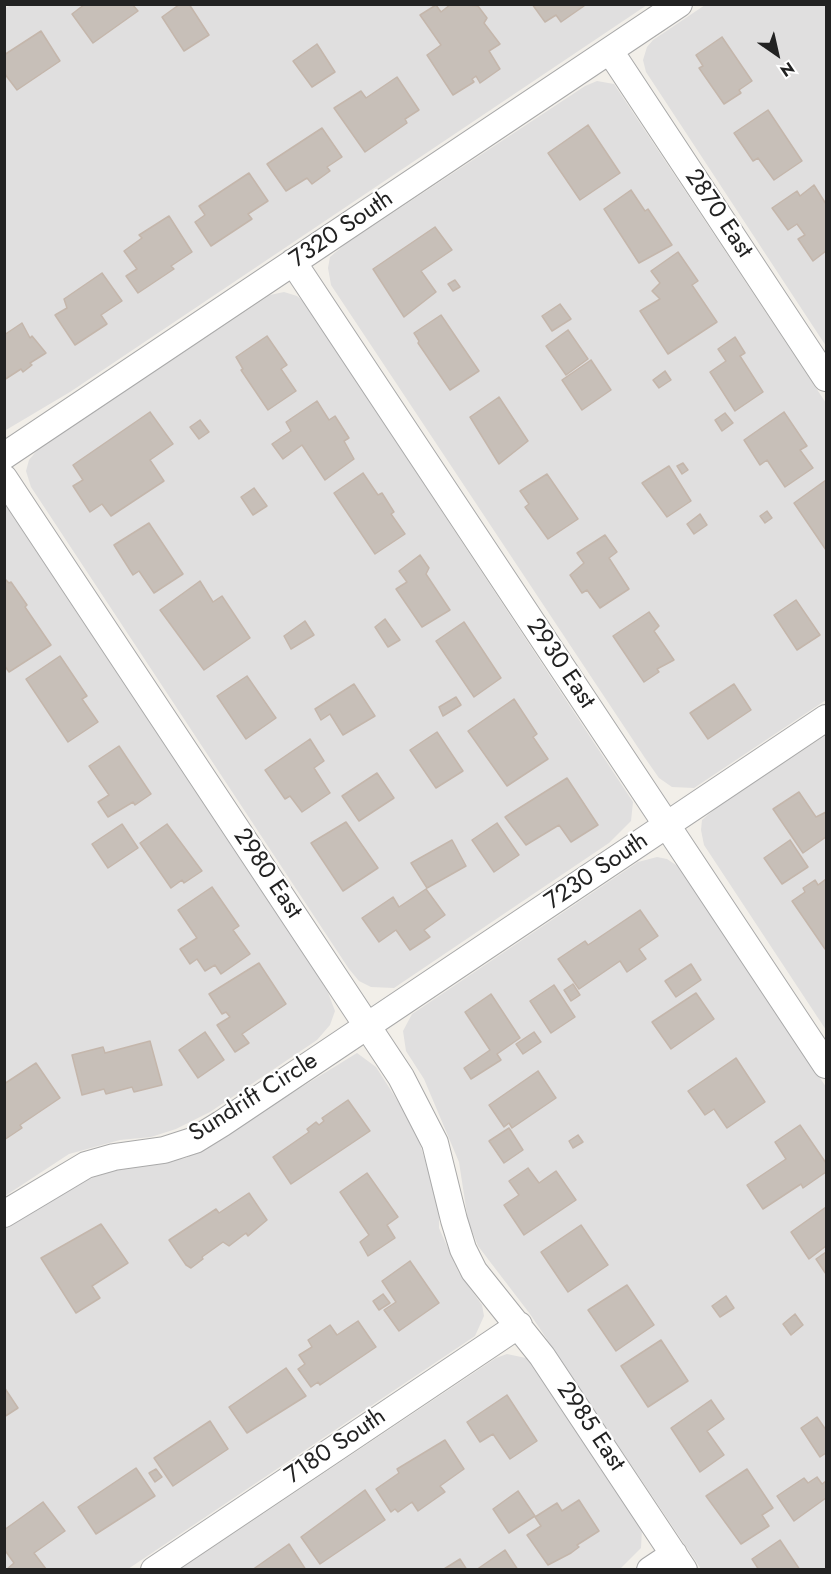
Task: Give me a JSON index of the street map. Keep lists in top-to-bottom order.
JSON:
{
  "streets": {
    "street": [
      "2870 East",
      "7320 South",
      "2930 East",
      "7230 South",
      "2980 East",
      "Sundrift Circle",
      "2985 East",
      "7180 South"
    ]
  },
  "crossings": [
    ["2870 East", "7320 South"],
    ["7320 South", "2930 East"],
    ["2930 East", "7230 South"],
    ["7230 South", "2980 East"],
    ["7230 South", "Sundrift Circle"],
    ["2980 East", "Sundrift Circle"],
    ["2980 East", "2985 East"],
    ["2985 East", "7180 South"]
  ],
  "north": "bottom right"
}
